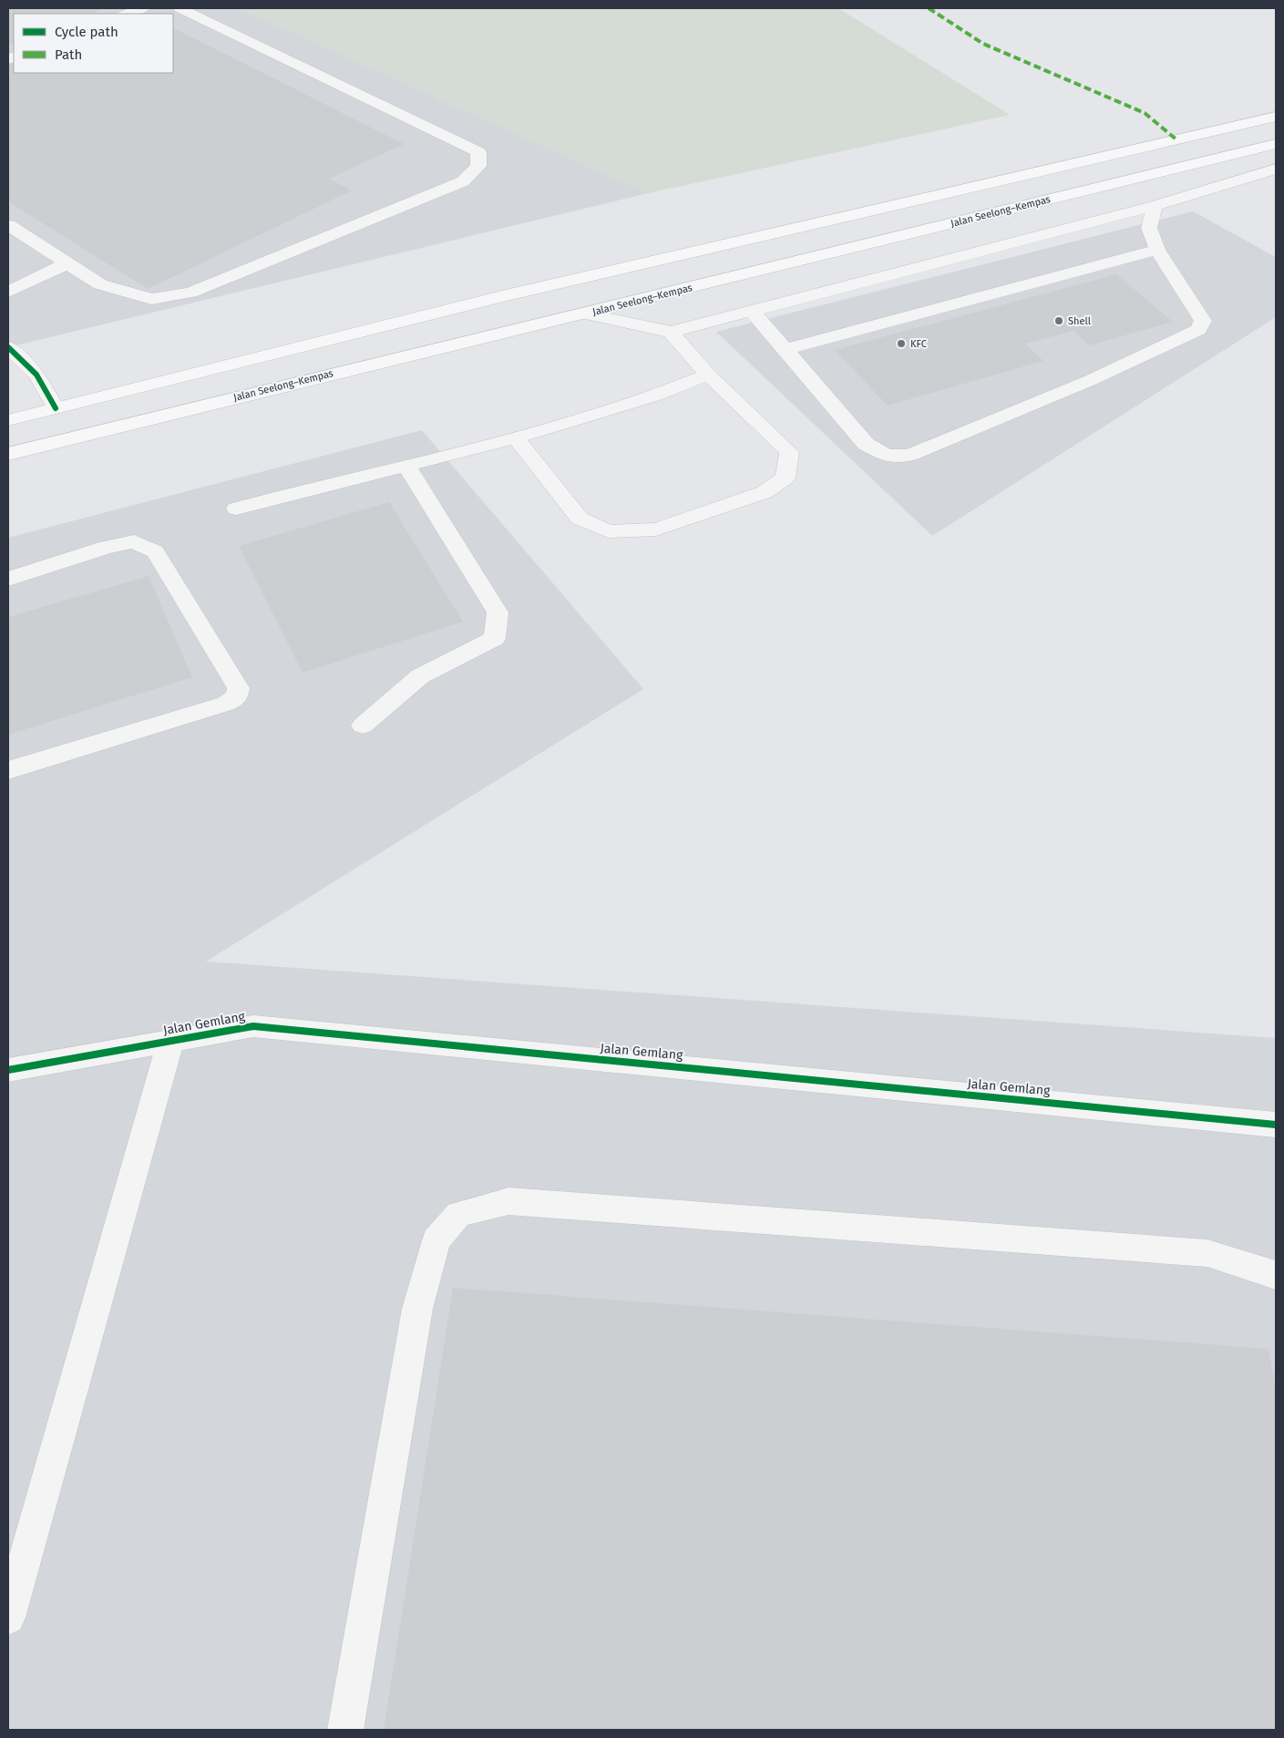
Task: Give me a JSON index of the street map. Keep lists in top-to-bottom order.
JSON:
{
  "streets": {
    "main road": ["Jalan Seelong–Kempas"],
    "street": ["Jalan Gemlang"]
  },
  "places": ["Shell", "KFC"],
  "legend": ["Cycle path", "Path"]
}
